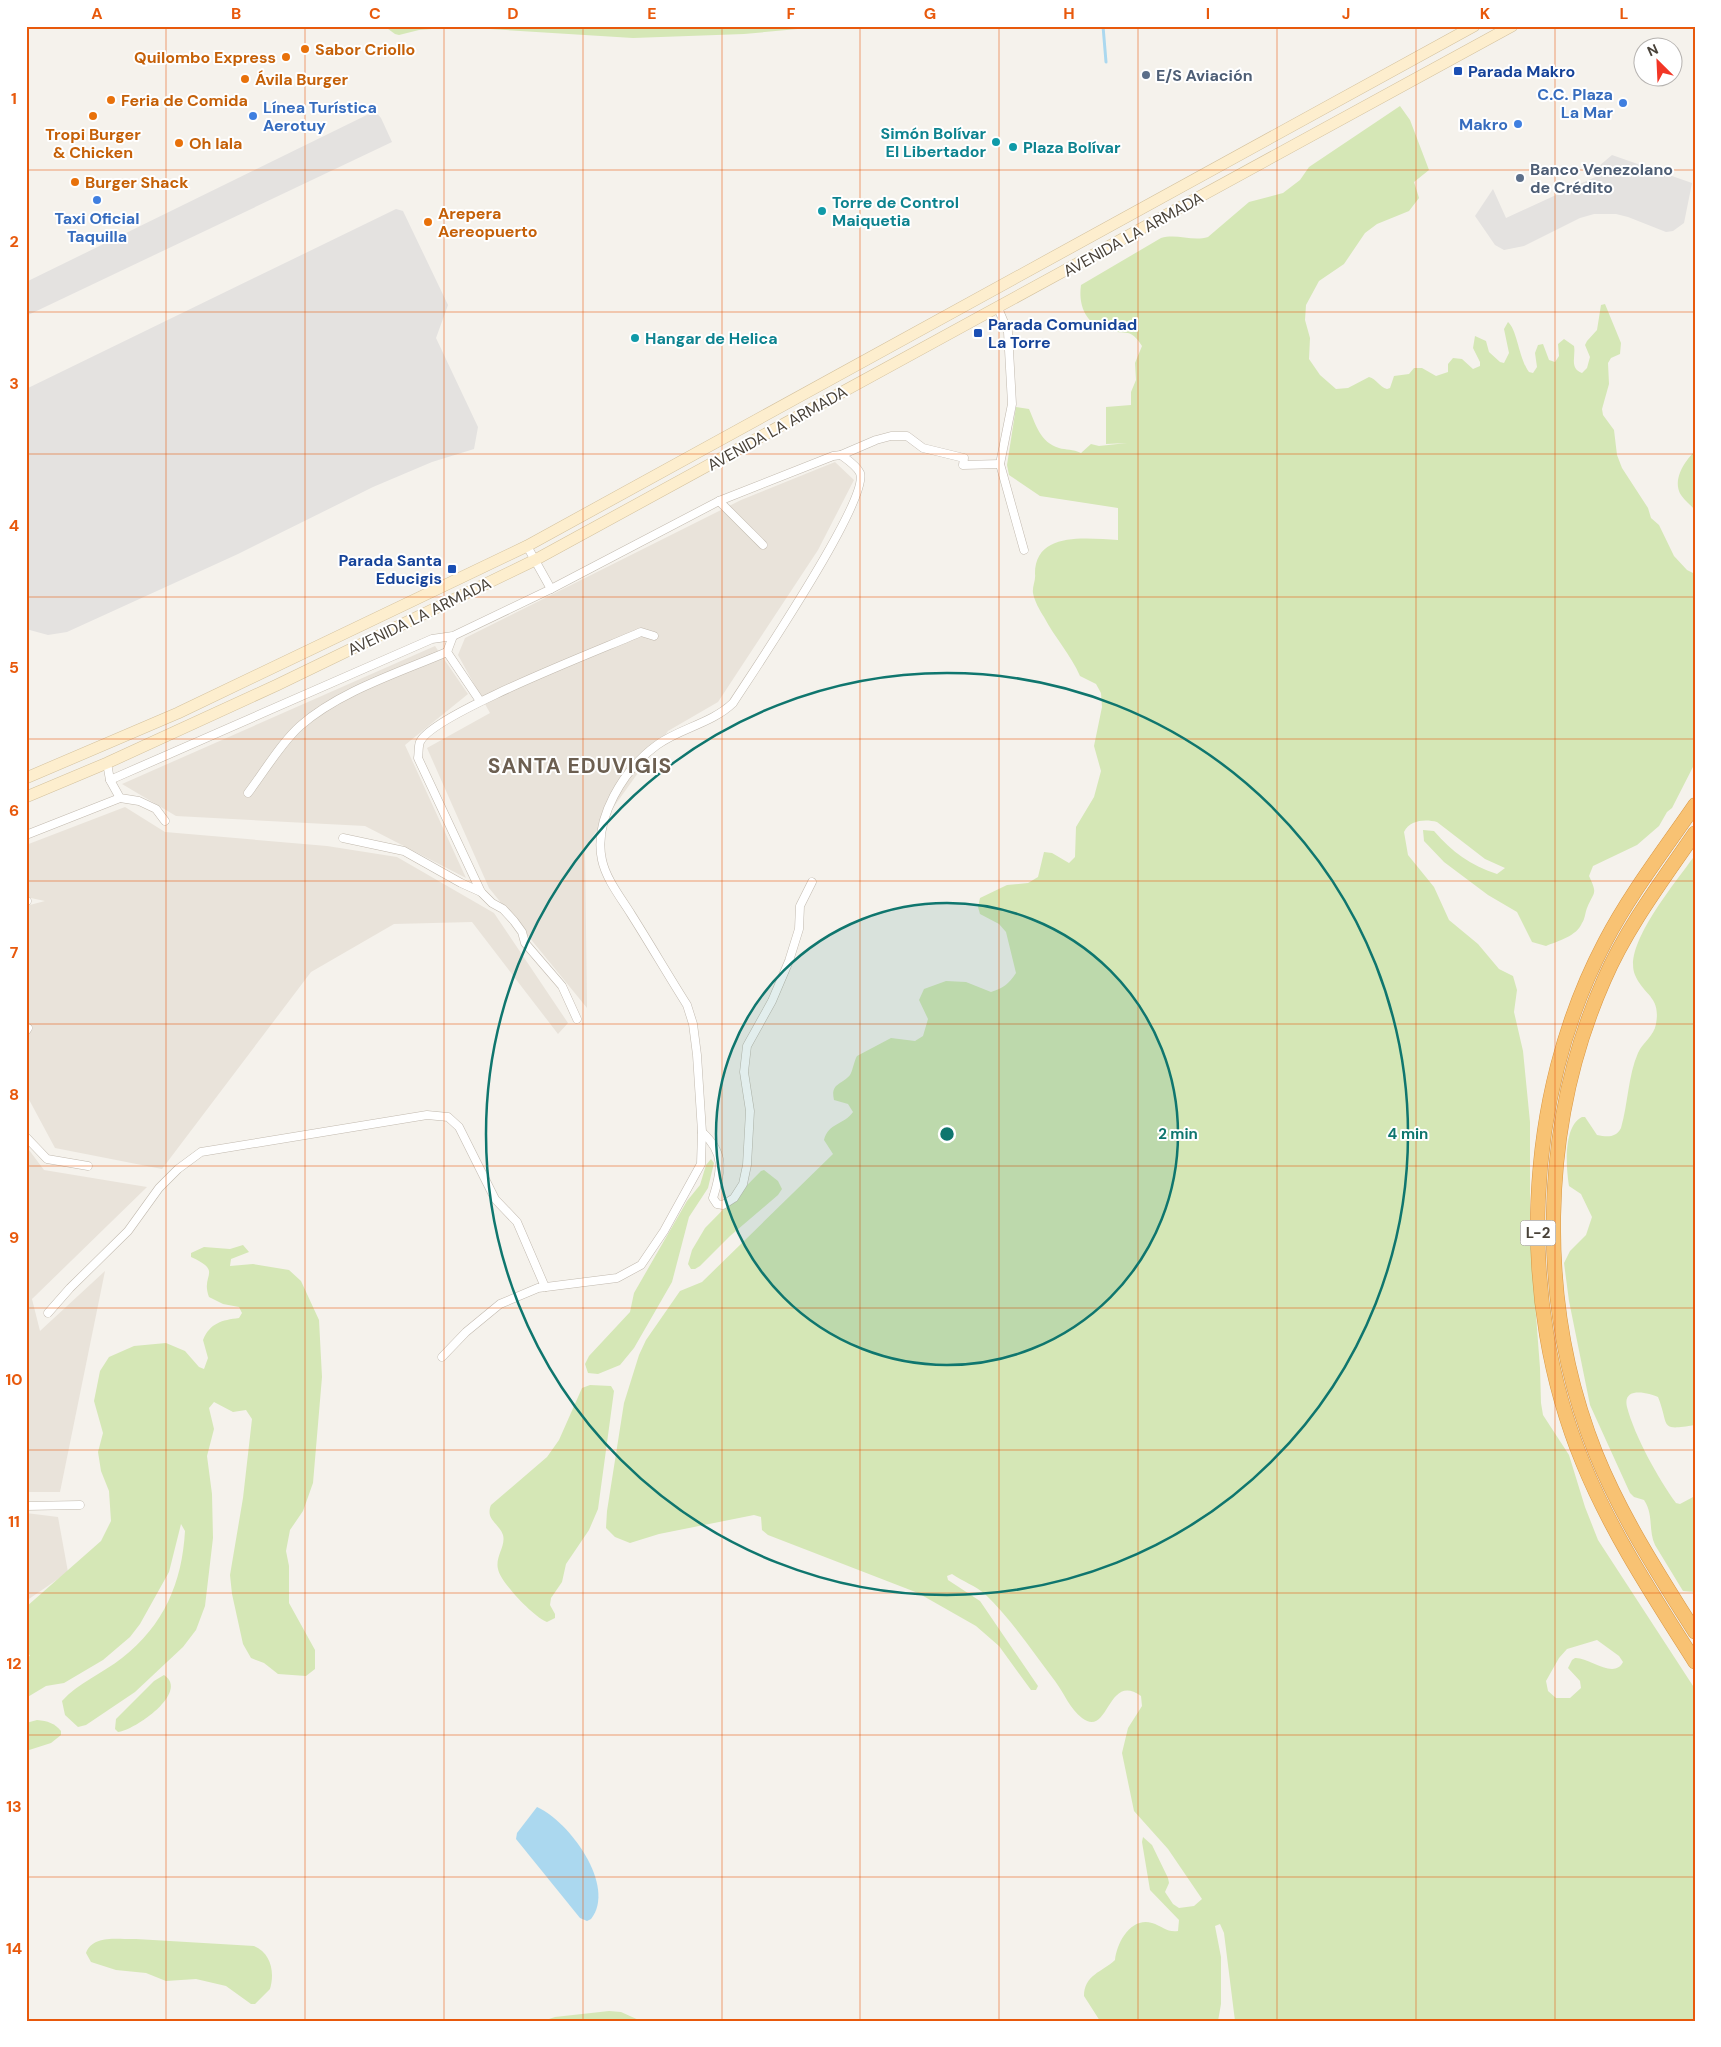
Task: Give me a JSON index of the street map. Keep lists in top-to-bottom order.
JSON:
{
  "streets": {
    "highway": ["L-2"],
    "main road": ["AVENIDA LA ARMADA"]
  },
  "districts": ["SANTA EDUVIGIS"],
  "places": {
    "other": [
      "Sabor Criollo",
      "Quilombo Express",
      "E/S Aviación",
      "Ávila Burger",
      "Feria de Comida",
      "C.C. Plaza La Mar",
      "Tropi Burger & Chicken",
      "Línea Turística Aerotuy",
      "Makro",
      "Simón Bolívar El Libertador",
      "Oh lala",
      "Plaza Bolívar",
      "Banco Venezolano de Crédito",
      "Burger Shack",
      "Taxi Oficial Taquilla",
      "Torre de Control Maiquetia",
      "Arepera Aereopuerto",
      "Hangar de Helica"
    ],
    "transit": ["Parada Makro", "Parada Comunidad La Torre", "Parada Santa Educigis"]
  },
  "north": "top left",
  "grid": {
    "columns": [
      "A",
      "B",
      "C",
      "D",
      "E",
      "F",
      "G",
      "H",
      "I",
      "J",
      "K",
      "L"
    ],
    "rows": [
      "1",
      "2",
      "3",
      "4",
      "5",
      "6",
      "7",
      "8",
      "9",
      "10",
      "11",
      "12",
      "13",
      "14"
    ]
  },
  "rings": ["2 min", "4 min"]
}
